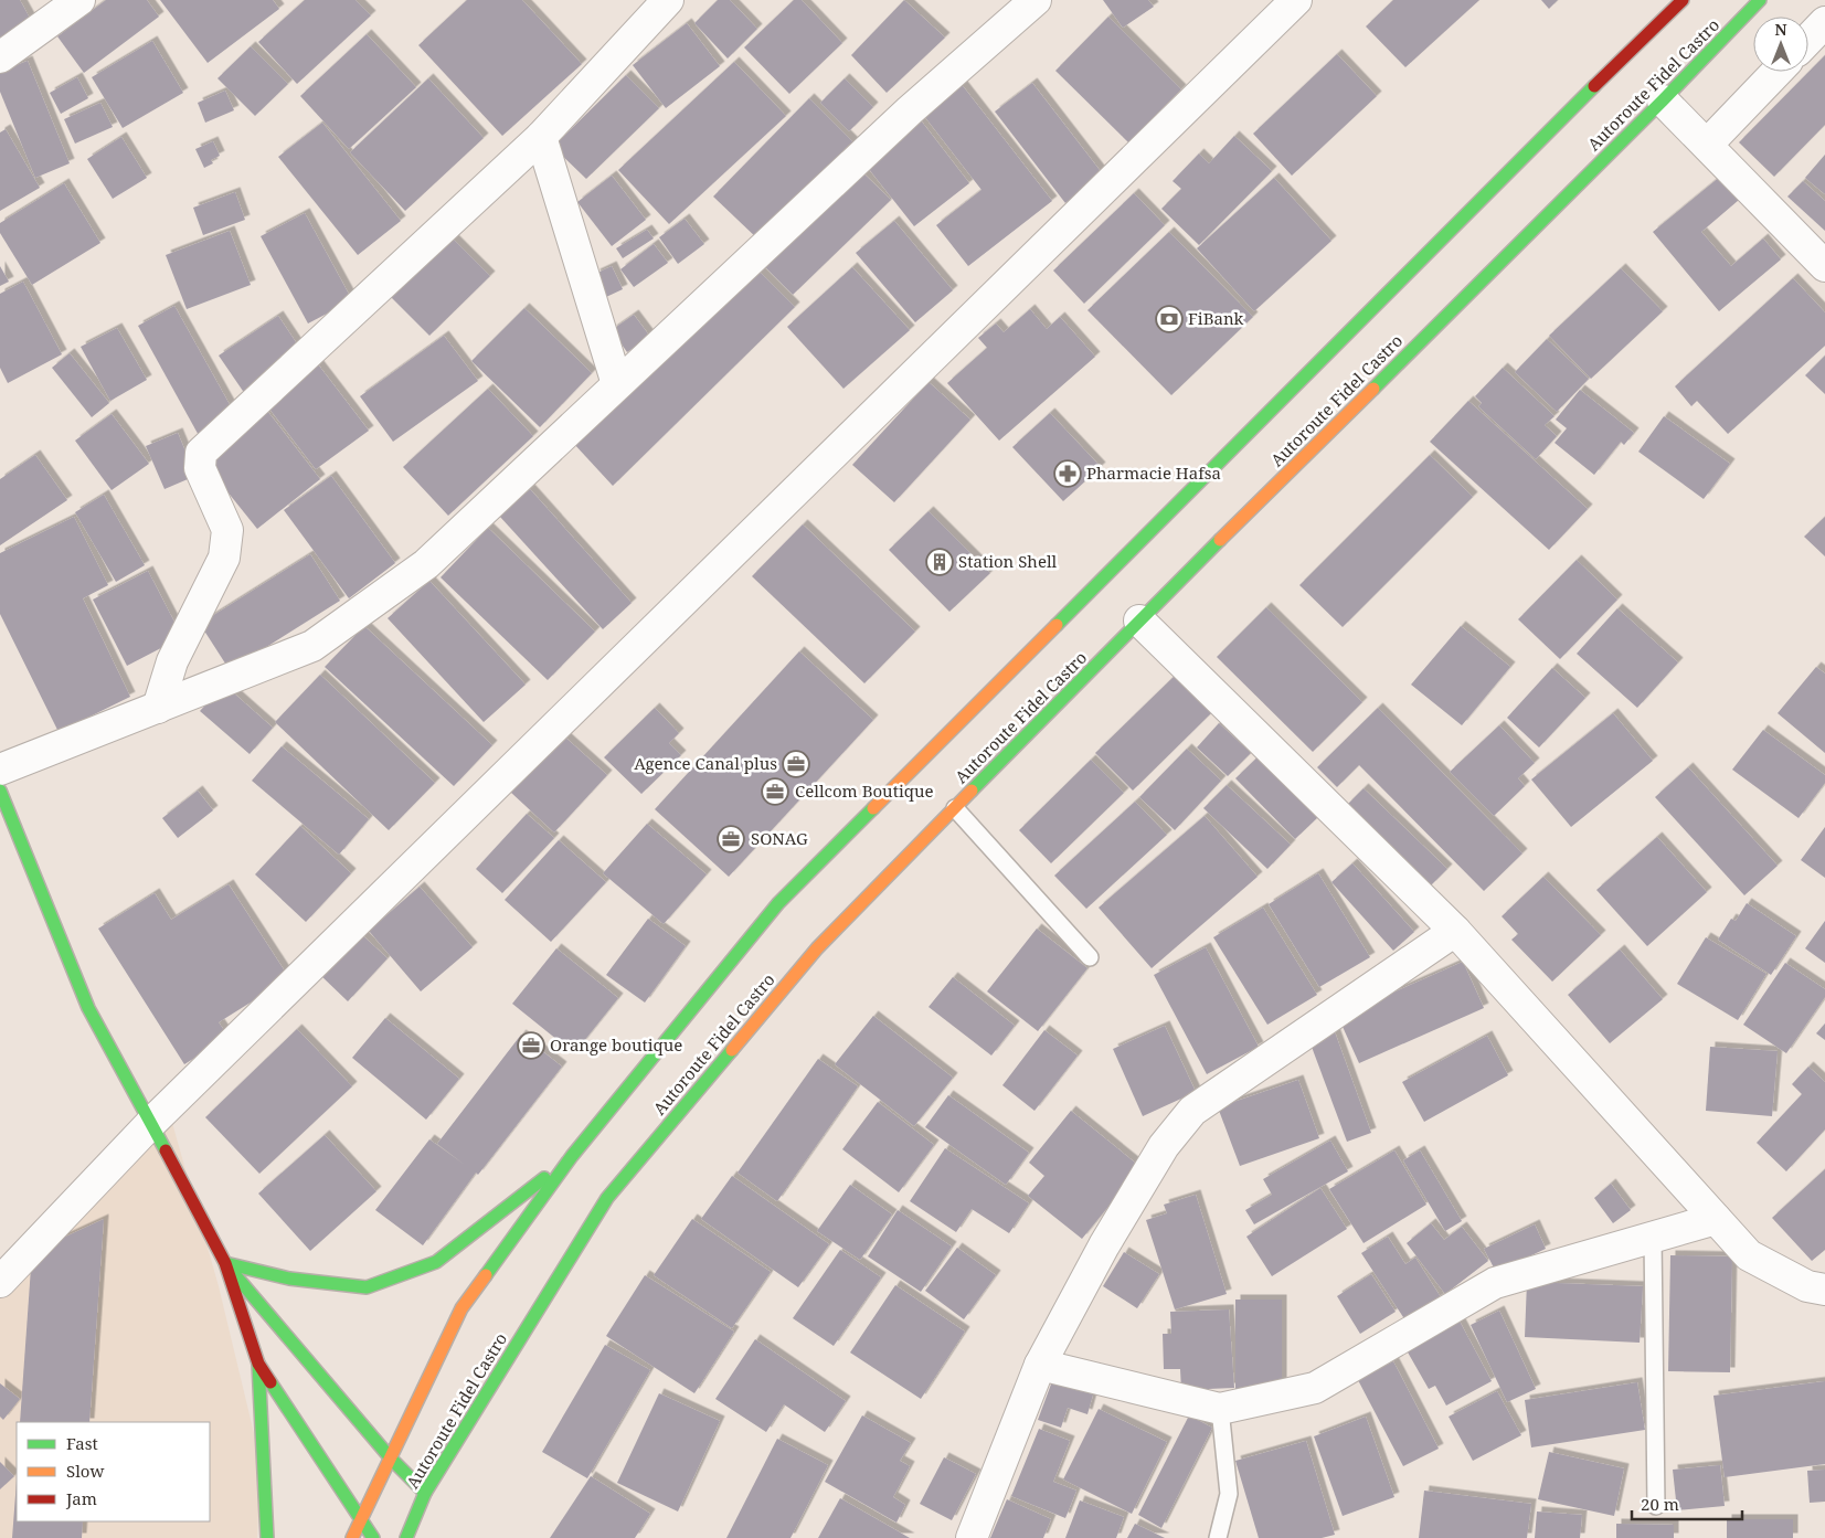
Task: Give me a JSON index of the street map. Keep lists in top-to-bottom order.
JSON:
{
  "streets": {
    "main road": ["Autoroute Fidel Castro"]
  },
  "places": {
    "bank": ["FiBank"],
    "pharmacy": ["Pharmacie Hafsa"],
    "building": ["Station Shell"],
    "office": [
      "Agence Canal plus",
      "Cellcom Boutique",
      "SONAG",
      "Orange boutique"
    ]
  },
  "legend": ["Fast", "Slow", "Jam"],
  "scale_bar": "20 m",
  "north": "top"
}
